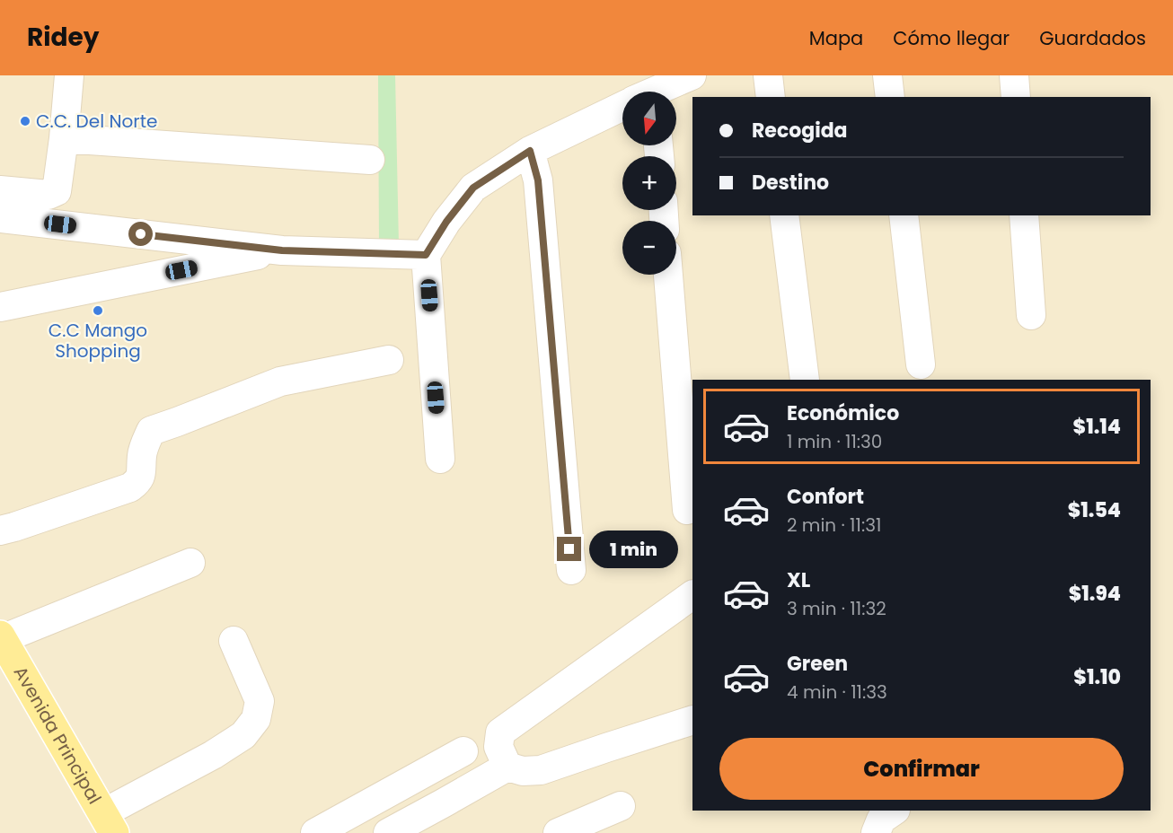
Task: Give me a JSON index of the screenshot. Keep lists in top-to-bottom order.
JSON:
{
  "streets": {
    "main road": ["Avenida Principal"]
  },
  "places": ["C.C. Del Norte", "C.C Mango Shopping"],
  "north": "bottom",
  "page": {
    "header": "Ridey",
    "nav": ["Mapa", "Cómo llegar", "Guardados"],
    "map_buttons": ["+", "−"],
    "banner": ["Recogida", "Destino"],
    "list": [
      {
        "name": "Económico",
        "note": "1 min · 11:30",
        "value": "$1.14"
      },
      {
        "name": "Confort",
        "note": "2 min · 11:31",
        "value": "$1.54"
      },
      {
        "name": "XL",
        "note": "3 min · 11:32",
        "value": "$1.94"
      },
      {
        "name": "Green",
        "note": "4 min · 11:33",
        "value": "$1.10"
      }
    ],
    "bubble": "1 min",
    "buttons": "Confirmar"
  }
}
